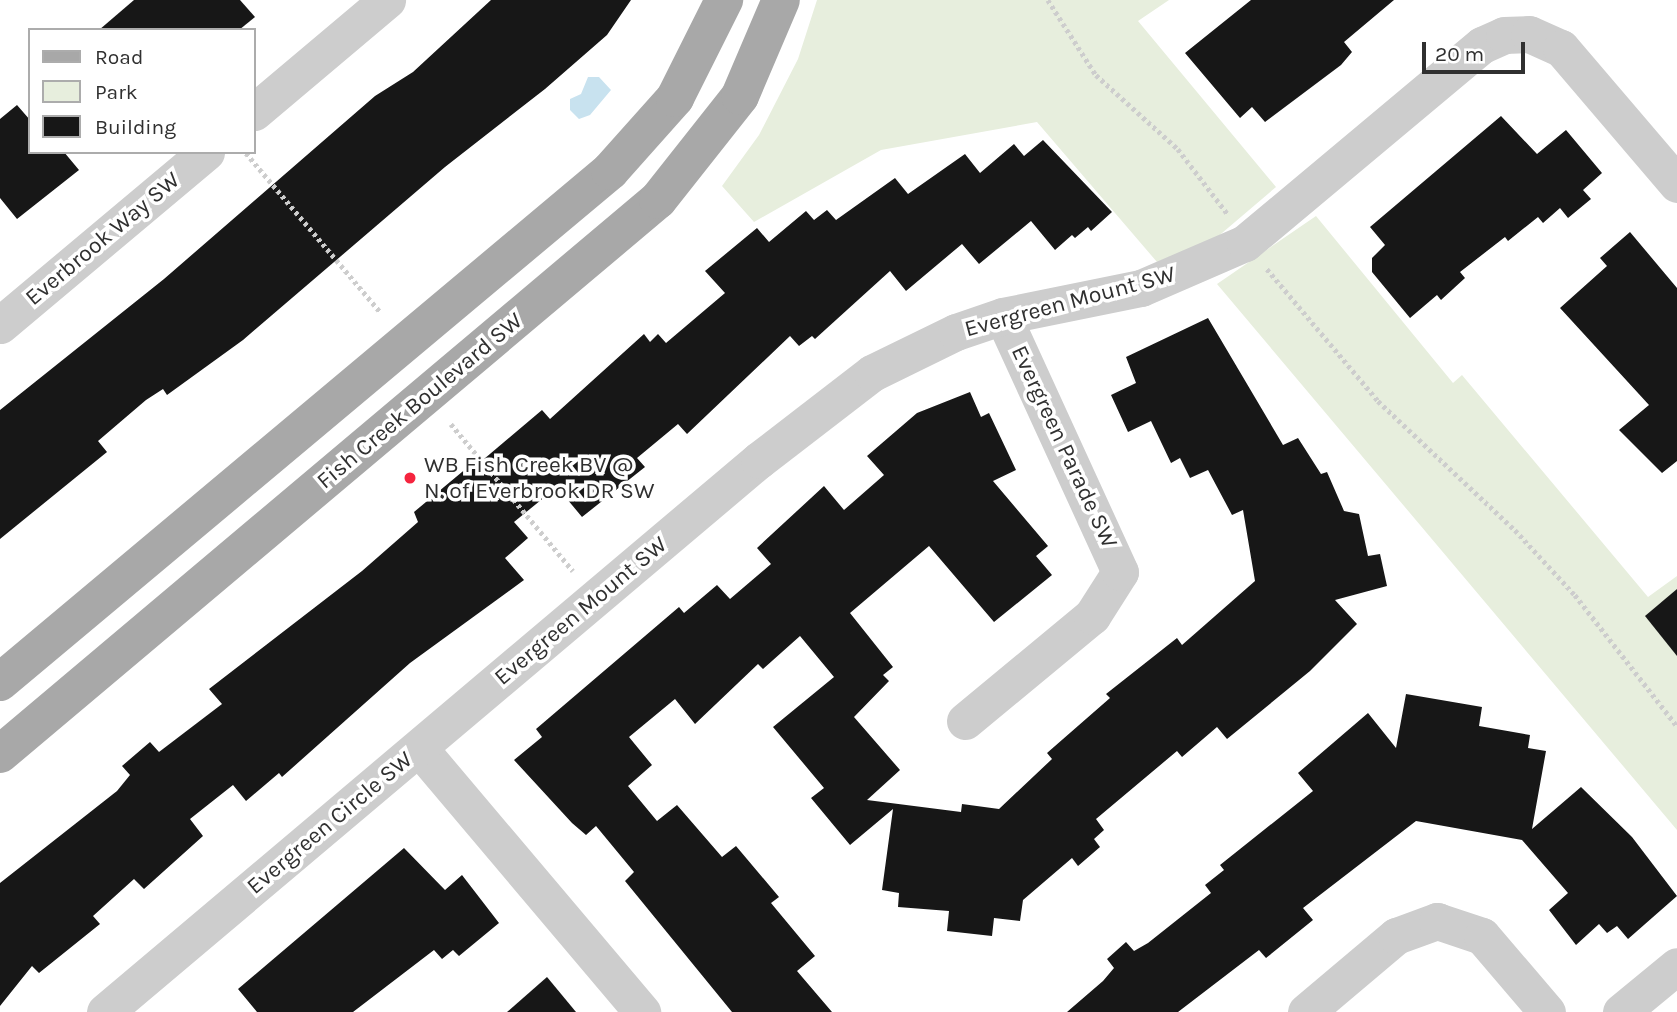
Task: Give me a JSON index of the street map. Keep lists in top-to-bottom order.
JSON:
{
  "streets": {
    "main road": ["Fish Creek Boulevard SW"],
    "street": [
      "Everbrook Way SW",
      "Evergreen Mount SW",
      "Evergreen Parade SW",
      "Evergreen Circle SW"
    ]
  },
  "crossings": [
    ["Evergreen Mount SW", "Evergreen Parade SW"],
    ["Evergreen Mount SW", "Evergreen Circle SW"]
  ],
  "places": ["WB Fish Creek BV @ N. of Everbrook DR SW"],
  "legend": ["Road", "Park", "Building"],
  "scale_bar": "20 m"
}
